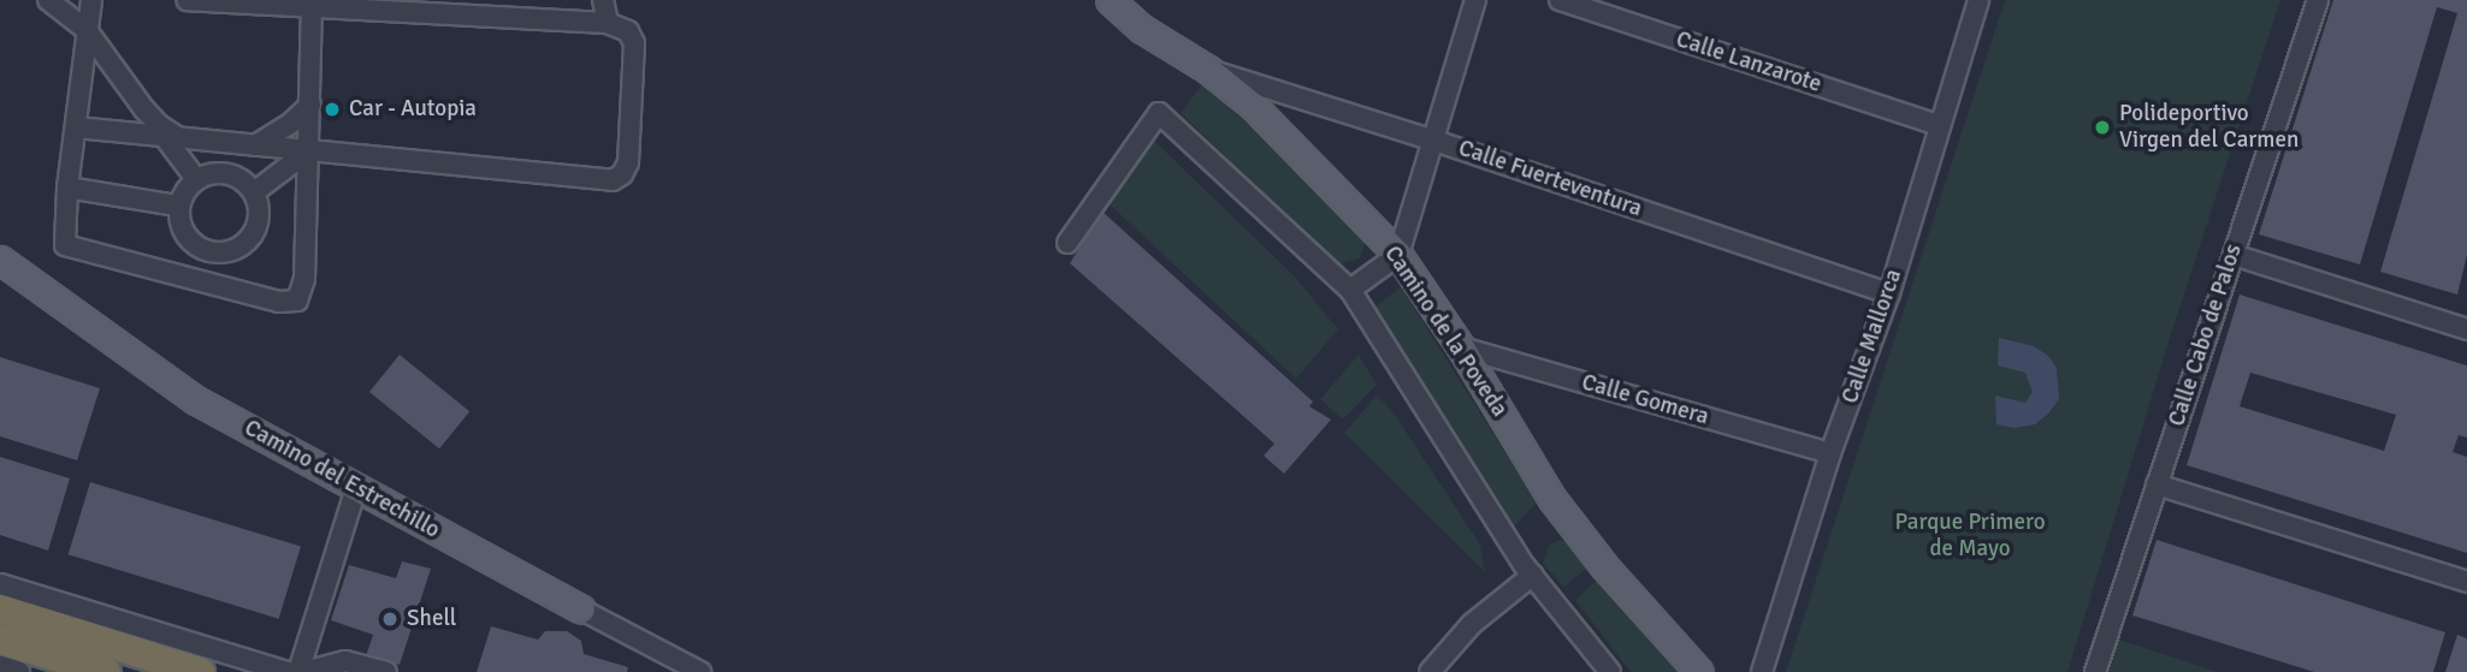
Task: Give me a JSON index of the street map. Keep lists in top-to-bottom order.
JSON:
{
  "streets": {
    "main road": ["Camino de la Poveda", "Camino del Estrechillo"],
    "street": [
      "Calle Lanzarote",
      "Calle Fuerteventura",
      "Calle Cabo de Palos",
      "Calle Mallorca",
      "Calle Gomera"
    ]
  },
  "crossings": [
    ["Calle Lanzarote", "Calle Mallorca"],
    ["Calle Fuerteventura", "Camino de la Poveda"],
    ["Calle Fuerteventura", "Calle Mallorca"],
    ["Camino de la Poveda", "Calle Gomera"],
    ["Calle Mallorca", "Calle Gomera"]
  ],
  "parks": ["Parque Primero de Mayo"],
  "places": ["Car - Autopia", "Polideportivo Virgen del Carmen", "Shell"]
}
